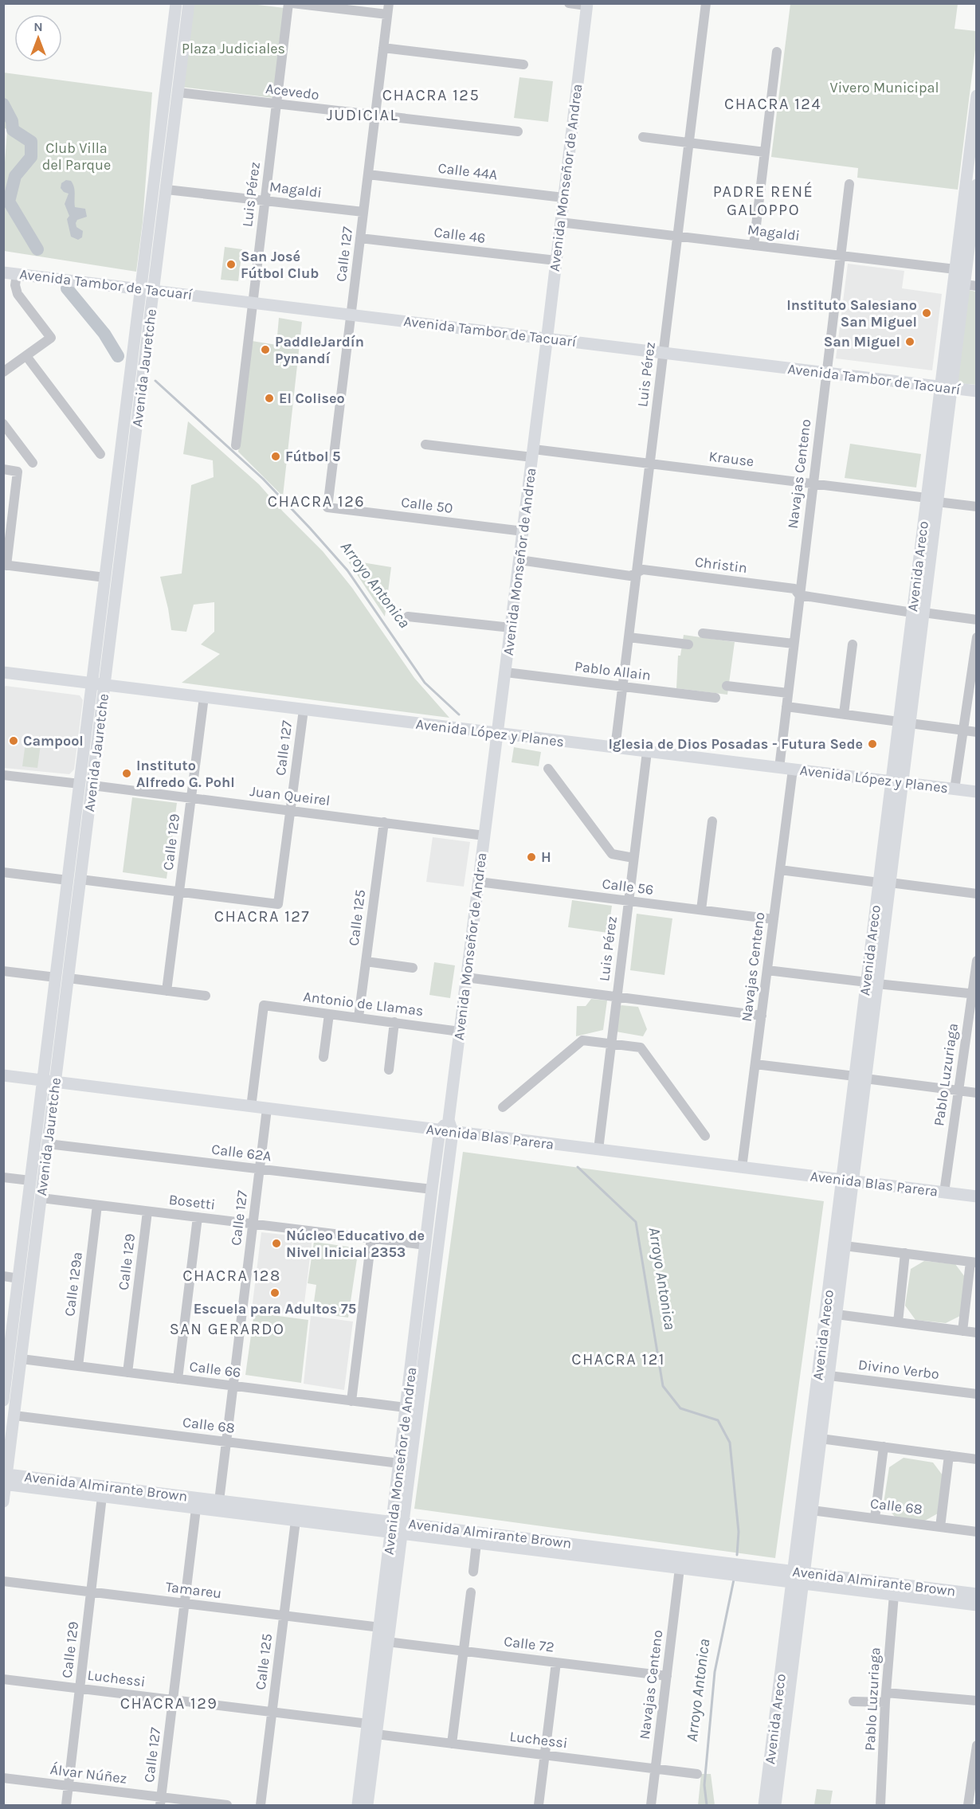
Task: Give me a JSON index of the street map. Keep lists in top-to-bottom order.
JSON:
{
  "streets": {
    "main road": [
      "Avenida Monseñor de Andrea",
      "Avenida Tambor de Tacuarí",
      "Avenida Jauretche",
      "Avenida Areco",
      "Avenida López y Planes",
      "Avenida Blas Parera",
      "Avenida Almirante Brown"
    ],
    "street": [
      "Acevedo",
      "Calle 44A",
      "Magaldi",
      "Luis Pérez",
      "Calle 46",
      "Calle 127",
      "Krause",
      "Navajas Centeno",
      "Calle 50",
      "Christin",
      "Pablo Allain",
      "Juan Queirel",
      "Calle 129",
      "Calle 56",
      "Calle 125",
      "Antonio de Llamas",
      "Pablo Luzuriaga",
      "Calle 62A",
      "Bosetti",
      "Calle 129a",
      "Calle 66",
      "Divino Verbo",
      "Calle 68",
      "Tamareu",
      "Calle 72",
      "Luchessi",
      "Álvar Núñez"
    ]
  },
  "crossings": [
    ["Acevedo", "Luis Pérez"],
    ["Acevedo", "Calle 127"],
    ["Acevedo", "Avenida Jauretche"],
    ["Calle 44A", "Avenida Monseñor de Andrea"],
    ["Calle 44A", "Calle 127"],
    ["Avenida Monseñor de Andrea", "Magaldi"],
    ["Avenida Monseñor de Andrea", "Calle 46"],
    ["Avenida Monseñor de Andrea", "Avenida Tambor de Tacuarí"],
    ["Avenida Monseñor de Andrea", "Krause"],
    ["Avenida Monseñor de Andrea", "Calle 50"],
    ["Avenida Monseñor de Andrea", "Christin"],
    ["Avenida Monseñor de Andrea", "Pablo Allain"],
    ["Avenida Monseñor de Andrea", "Avenida López y Planes"],
    ["Avenida Monseñor de Andrea", "Juan Queirel"],
    ["Avenida Monseñor de Andrea", "Calle 56"],
    ["Avenida Monseñor de Andrea", "Antonio de Llamas"],
    ["Avenida Monseñor de Andrea", "Avenida Blas Parera"],
    ["Avenida Monseñor de Andrea", "Calle 62A"],
    ["Avenida Monseñor de Andrea", "Bosetti"],
    ["Avenida Monseñor de Andrea", "Calle 66"],
    ["Avenida Monseñor de Andrea", "Calle 68"],
    ["Avenida Monseñor de Andrea", "Avenida Almirante Brown"],
    ["Avenida Monseñor de Andrea", "Tamareu"],
    ["Avenida Monseñor de Andrea", "Calle 72"],
    ["Avenida Monseñor de Andrea", "Luchessi"],
    ["Magaldi", "Luis Pérez"],
    ["Magaldi", "Calle 127"],
    ["Magaldi", "Avenida Jauretche"],
    ["Magaldi", "Navajas Centeno"],
    ["Magaldi", "Avenida Areco"],
    ["Luis Pérez", "Avenida Tambor de Tacuarí"],
    ["Luis Pérez", "Krause"],
    ["Luis Pérez", "Christin"],
    ["Luis Pérez", "Pablo Allain"],
    ["Luis Pérez", "Avenida López y Planes"],
    ["Luis Pérez", "Calle 56"],
    ["Luis Pérez", "Avenida Blas Parera"],
    ["Calle 46", "Calle 127"],
    ["Calle 127", "Avenida Tambor de Tacuarí"],
    ["Calle 127", "Calle 50"],
    ["Calle 127", "Avenida López y Planes"],
    ["Calle 127", "Juan Queirel"],
    ["Calle 127", "Calle 129"],
    ["Calle 127", "Avenida Blas Parera"],
    ["Calle 127", "Calle 62A"],
    ["Calle 127", "Bosetti"],
    ["Calle 127", "Calle 66"],
    ["Calle 127", "Calle 68"],
    ["Calle 127", "Avenida Almirante Brown"],
    ["Calle 127", "Tamareu"],
    ["Calle 127", "Luchessi"],
    ["Calle 127", "Álvar Núñez"],
    ["Avenida Tambor de Tacuarí", "Avenida Jauretche"],
    ["Avenida Tambor de Tacuarí", "Navajas Centeno"],
    ["Avenida Tambor de Tacuarí", "Avenida Areco"],
    ["Avenida Jauretche", "Avenida López y Planes"],
    ["Avenida Jauretche", "Juan Queirel"],
    ["Avenida Jauretche", "Avenida Blas Parera"],
    ["Avenida Jauretche", "Calle 62A"],
    ["Avenida Jauretche", "Bosetti"],
    ["Avenida Jauretche", "Calle 66"],
    ["Avenida Jauretche", "Calle 68"],
    ["Avenida Jauretche", "Avenida Almirante Brown"],
    ["Krause", "Navajas Centeno"],
    ["Krause", "Avenida Areco"],
    ["Navajas Centeno", "Christin"],
    ["Navajas Centeno", "Avenida López y Planes"],
    ["Navajas Centeno", "Calle 56"],
    ["Navajas Centeno", "Avenida Blas Parera"],
    ["Navajas Centeno", "Avenida Almirante Brown"],
    ["Navajas Centeno", "Calle 72"],
    ["Navajas Centeno", "Luchessi"],
    ["Christin", "Avenida Areco"],
    ["Avenida Areco", "Avenida López y Planes"],
    ["Avenida Areco", "Avenida Blas Parera"],
    ["Avenida Areco", "Divino Verbo"],
    ["Avenida Areco", "Calle 68"],
    ["Avenida Areco", "Avenida Almirante Brown"],
    ["Avenida López y Planes", "Calle 129"],
    ["Juan Queirel", "Calle 129"],
    ["Juan Queirel", "Calle 125"],
    ["Calle 129", "Bosetti"],
    ["Calle 129", "Calle 66"],
    ["Calle 129", "Avenida Almirante Brown"],
    ["Calle 129", "Tamareu"],
    ["Calle 129", "Luchessi"],
    ["Calle 129", "Álvar Núñez"],
    ["Calle 125", "Antonio de Llamas"],
    ["Calle 125", "Avenida Almirante Brown"],
    ["Calle 125", "Tamareu"],
    ["Calle 125", "Luchessi"],
    ["Antonio de Llamas", "Avenida Blas Parera"],
    ["Pablo Luzuriaga", "Avenida Blas Parera"],
    ["Pablo Luzuriaga", "Avenida Almirante Brown"],
    ["Bosetti", "Calle 129a"],
    ["Calle 129a", "Calle 66"]
  ],
  "districts": [
    "CHACRA 125",
    "CHACRA 124",
    "JUDICIAL",
    "PADRE RENÉ GALOPPO",
    "CHACRA 126",
    "CHACRA 127",
    "CHACRA 128",
    "SAN GERARDO",
    "CHACRA 121",
    "CHACRA 129"
  ],
  "water": ["Arroyo Antonica"],
  "parks": ["Plaza Judiciales", "Vivero Municipal", "Club Villa del Parque"],
  "places": [
    "San José Fútbol Club",
    "Instituto Salesiano San Miguel",
    "San Miguel",
    "PaddleJardín Pynandí",
    "El Coliseo",
    "Fútbol 5",
    "Campool",
    "Iglesia de Dios Posadas - Futura Sede",
    "Instituto Alfredo G. Pohl",
    "H",
    "Núcleo Educativo de Nivel Inicial 2353",
    "Escuela para Adultos 75"
  ],
  "north": "top"
}
